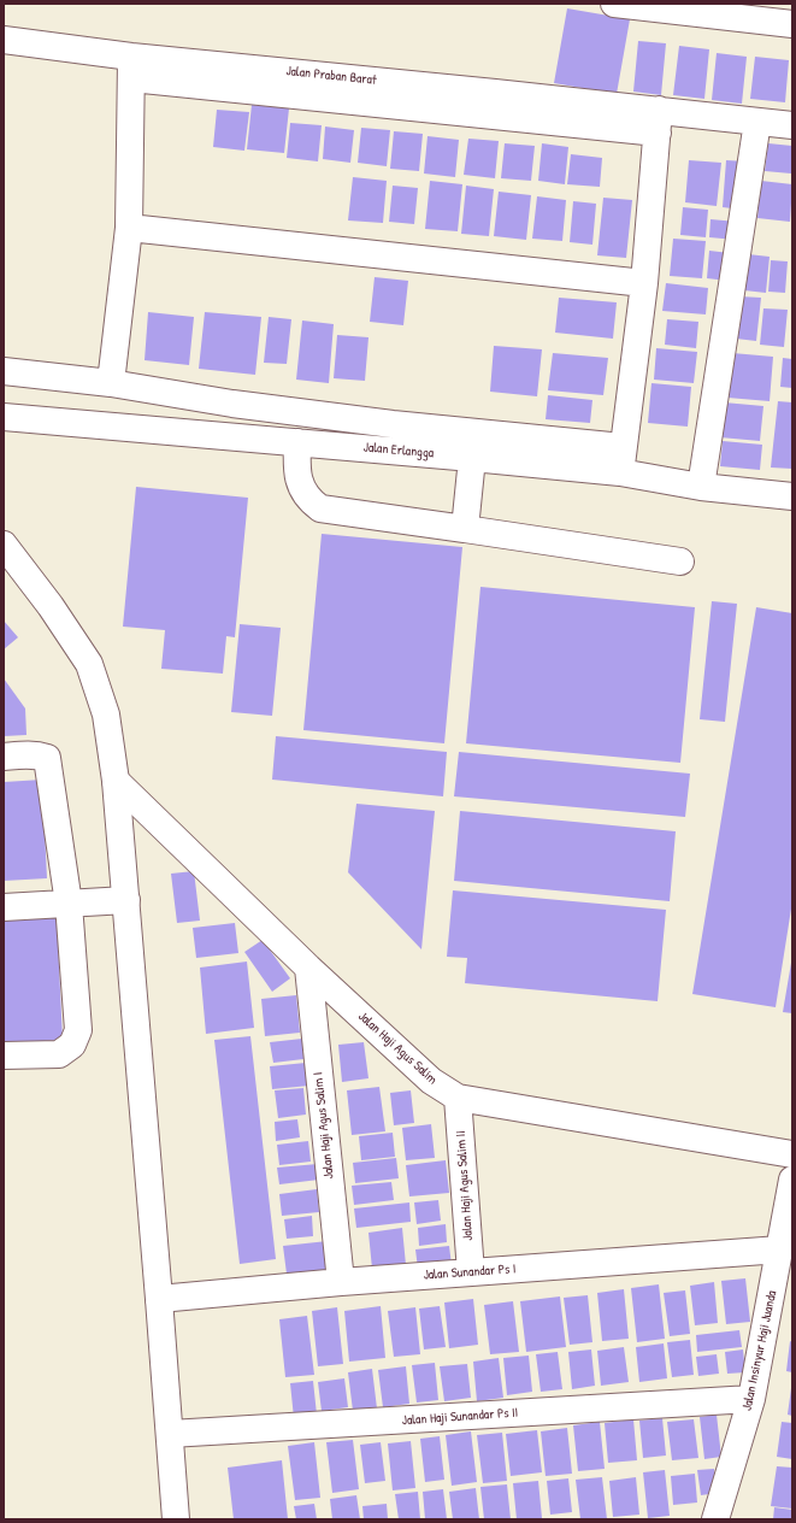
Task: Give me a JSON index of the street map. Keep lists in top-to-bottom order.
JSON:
{
  "streets": {
    "main road": [
      "Jalan Praban Barat",
      "Jalan Erlangga",
      "Jalan Haji Agus Salim",
      "Jalan Haji Agus Salim I",
      "Jalan Haji Agus Salim II",
      "Jalan Sunandar Ps I",
      "Jalan Insinyur Haji Juanda",
      "Jalan Haji Sunandar Ps II"
    ]
  },
  "crossings": [
    ["Jalan Haji Agus Salim", "Jalan Haji Agus Salim I"],
    ["Jalan Haji Agus Salim", "Jalan Haji Agus Salim II"],
    ["Jalan Haji Agus Salim I", "Jalan Sunandar Ps I"],
    ["Jalan Haji Agus Salim II", "Jalan Sunandar Ps I"],
    ["Jalan Sunandar Ps I", "Jalan Insinyur Haji Juanda"],
    ["Jalan Insinyur Haji Juanda", "Jalan Haji Sunandar Ps II"]
  ]
}
